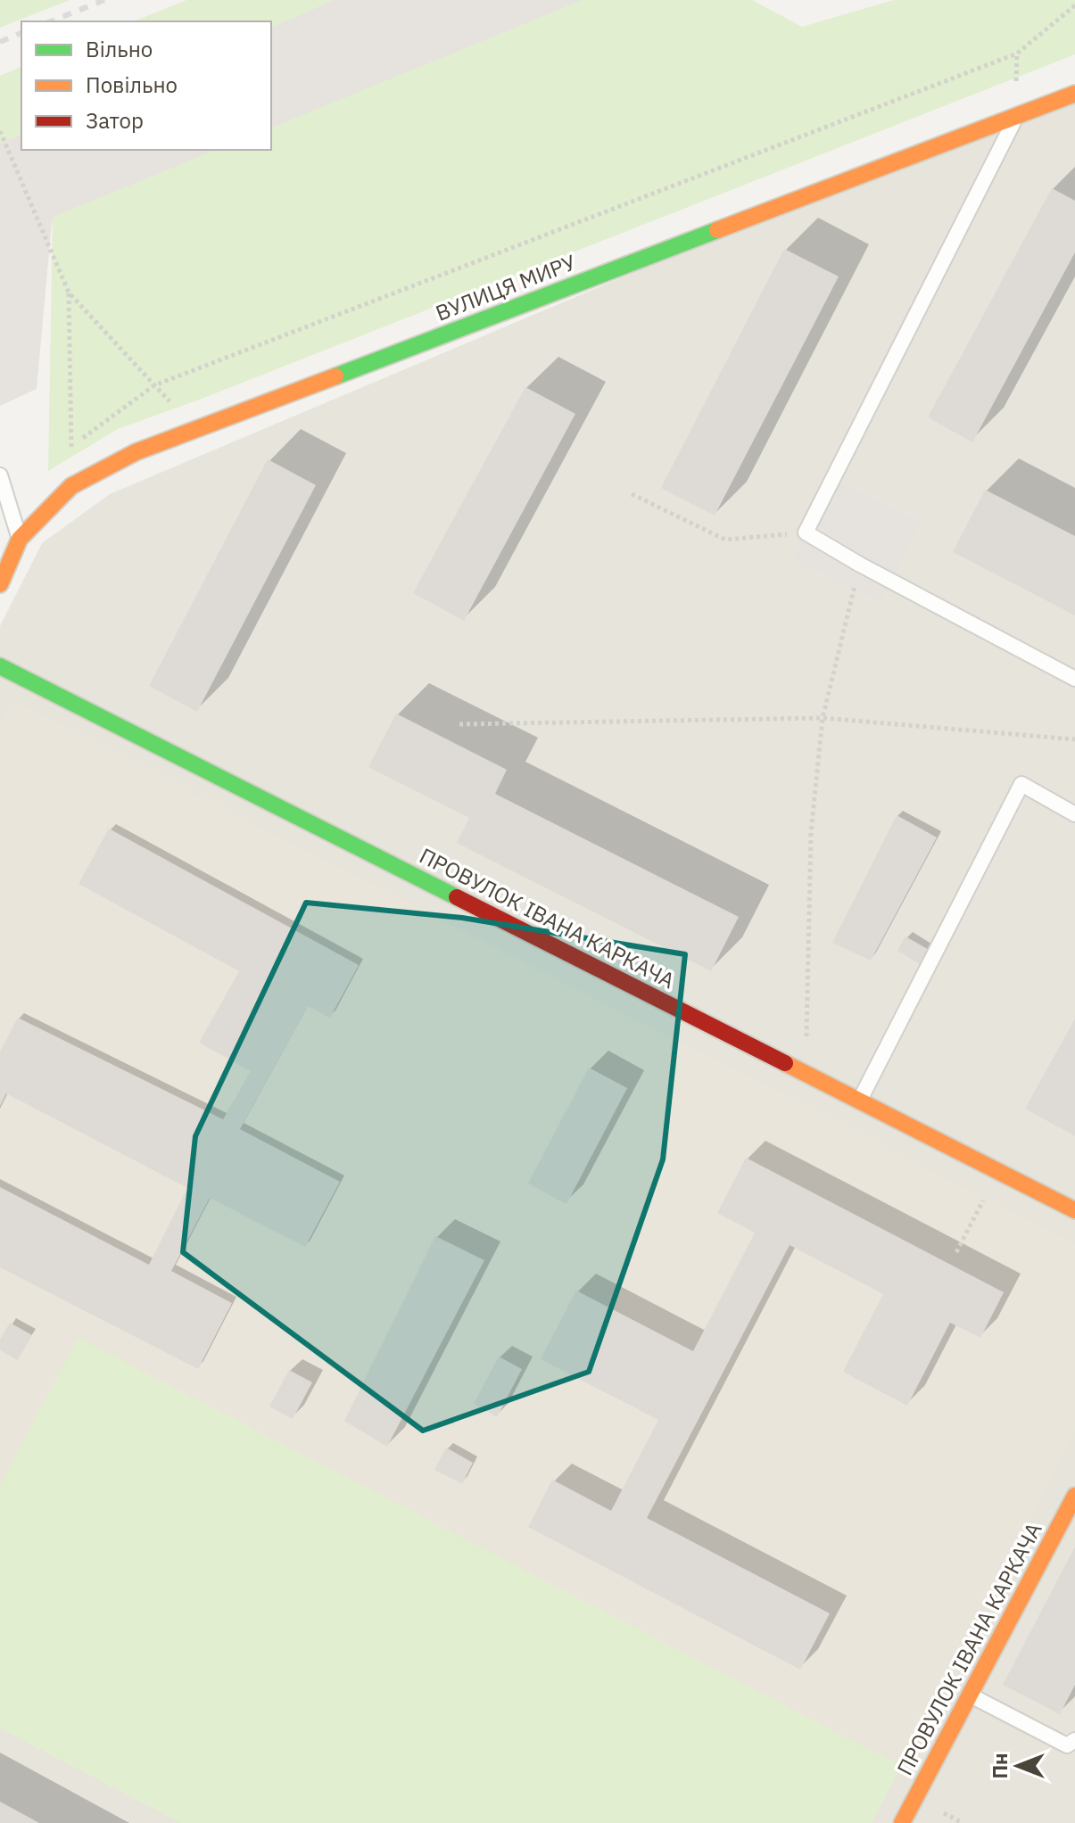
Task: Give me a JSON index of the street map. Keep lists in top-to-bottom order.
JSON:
{
  "streets": {
    "street": ["ВУЛИЦЯ МИРУ", "ПРОВУЛОК ІВАНА КАРКАЧА"]
  },
  "legend": ["Вільно", "Повільно", "Затор"],
  "north": "left"
}
